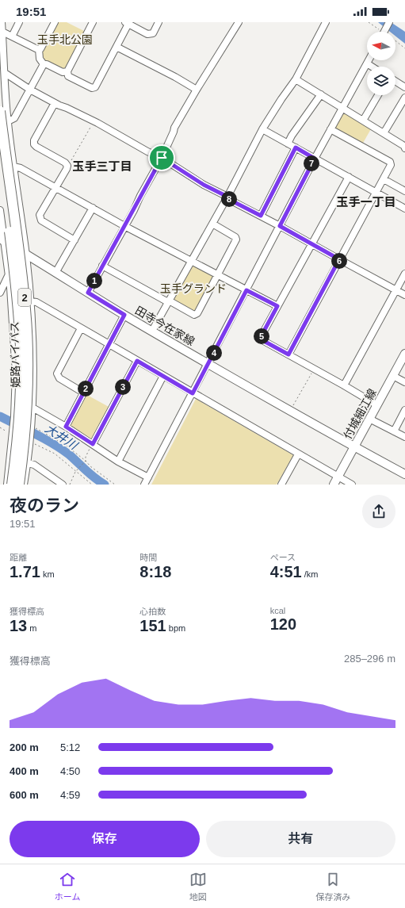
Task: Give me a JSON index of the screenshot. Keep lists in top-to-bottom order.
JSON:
{
  "streets": {
    "highway": ["2", "姫路バイパス"],
    "main road": ["田寺今在家線", "付城細江線"]
  },
  "crossings": [
    ["田寺今在家線", "付城細江線"]
  ],
  "districts": ["玉手三丁目", "玉手一丁目"],
  "water": ["大井川"],
  "parks": ["玉手北公園", "玉手グランド"],
  "north": "left",
  "page": {
    "status": "19:51",
    "pins": [
      "7",
      "8",
      "6",
      "1",
      "5",
      "4",
      "3",
      "2"
    ],
    "heading": ["夜のラン", "19:51"],
    "stats": [
      ["距離", "1.71 km"],
      ["時間", "8:18"],
      ["ペース", "4:51 /km"],
      ["獲得標高", "13 m"],
      ["心拍数", "151 bpm"],
      ["kcal", "120"]
    ],
    "chart": ["獲得標高", "285–296 m"],
    "list": [
      {
        "name": "200 m",
        "note": "5:12"
      },
      {
        "name": "400 m",
        "note": "4:50"
      },
      {
        "name": "600 m",
        "note": "4:59"
      }
    ],
    "buttons": ["保存", "共有"],
    "tabs": ["ホーム", "地図", "保存済み"]
  }
}
